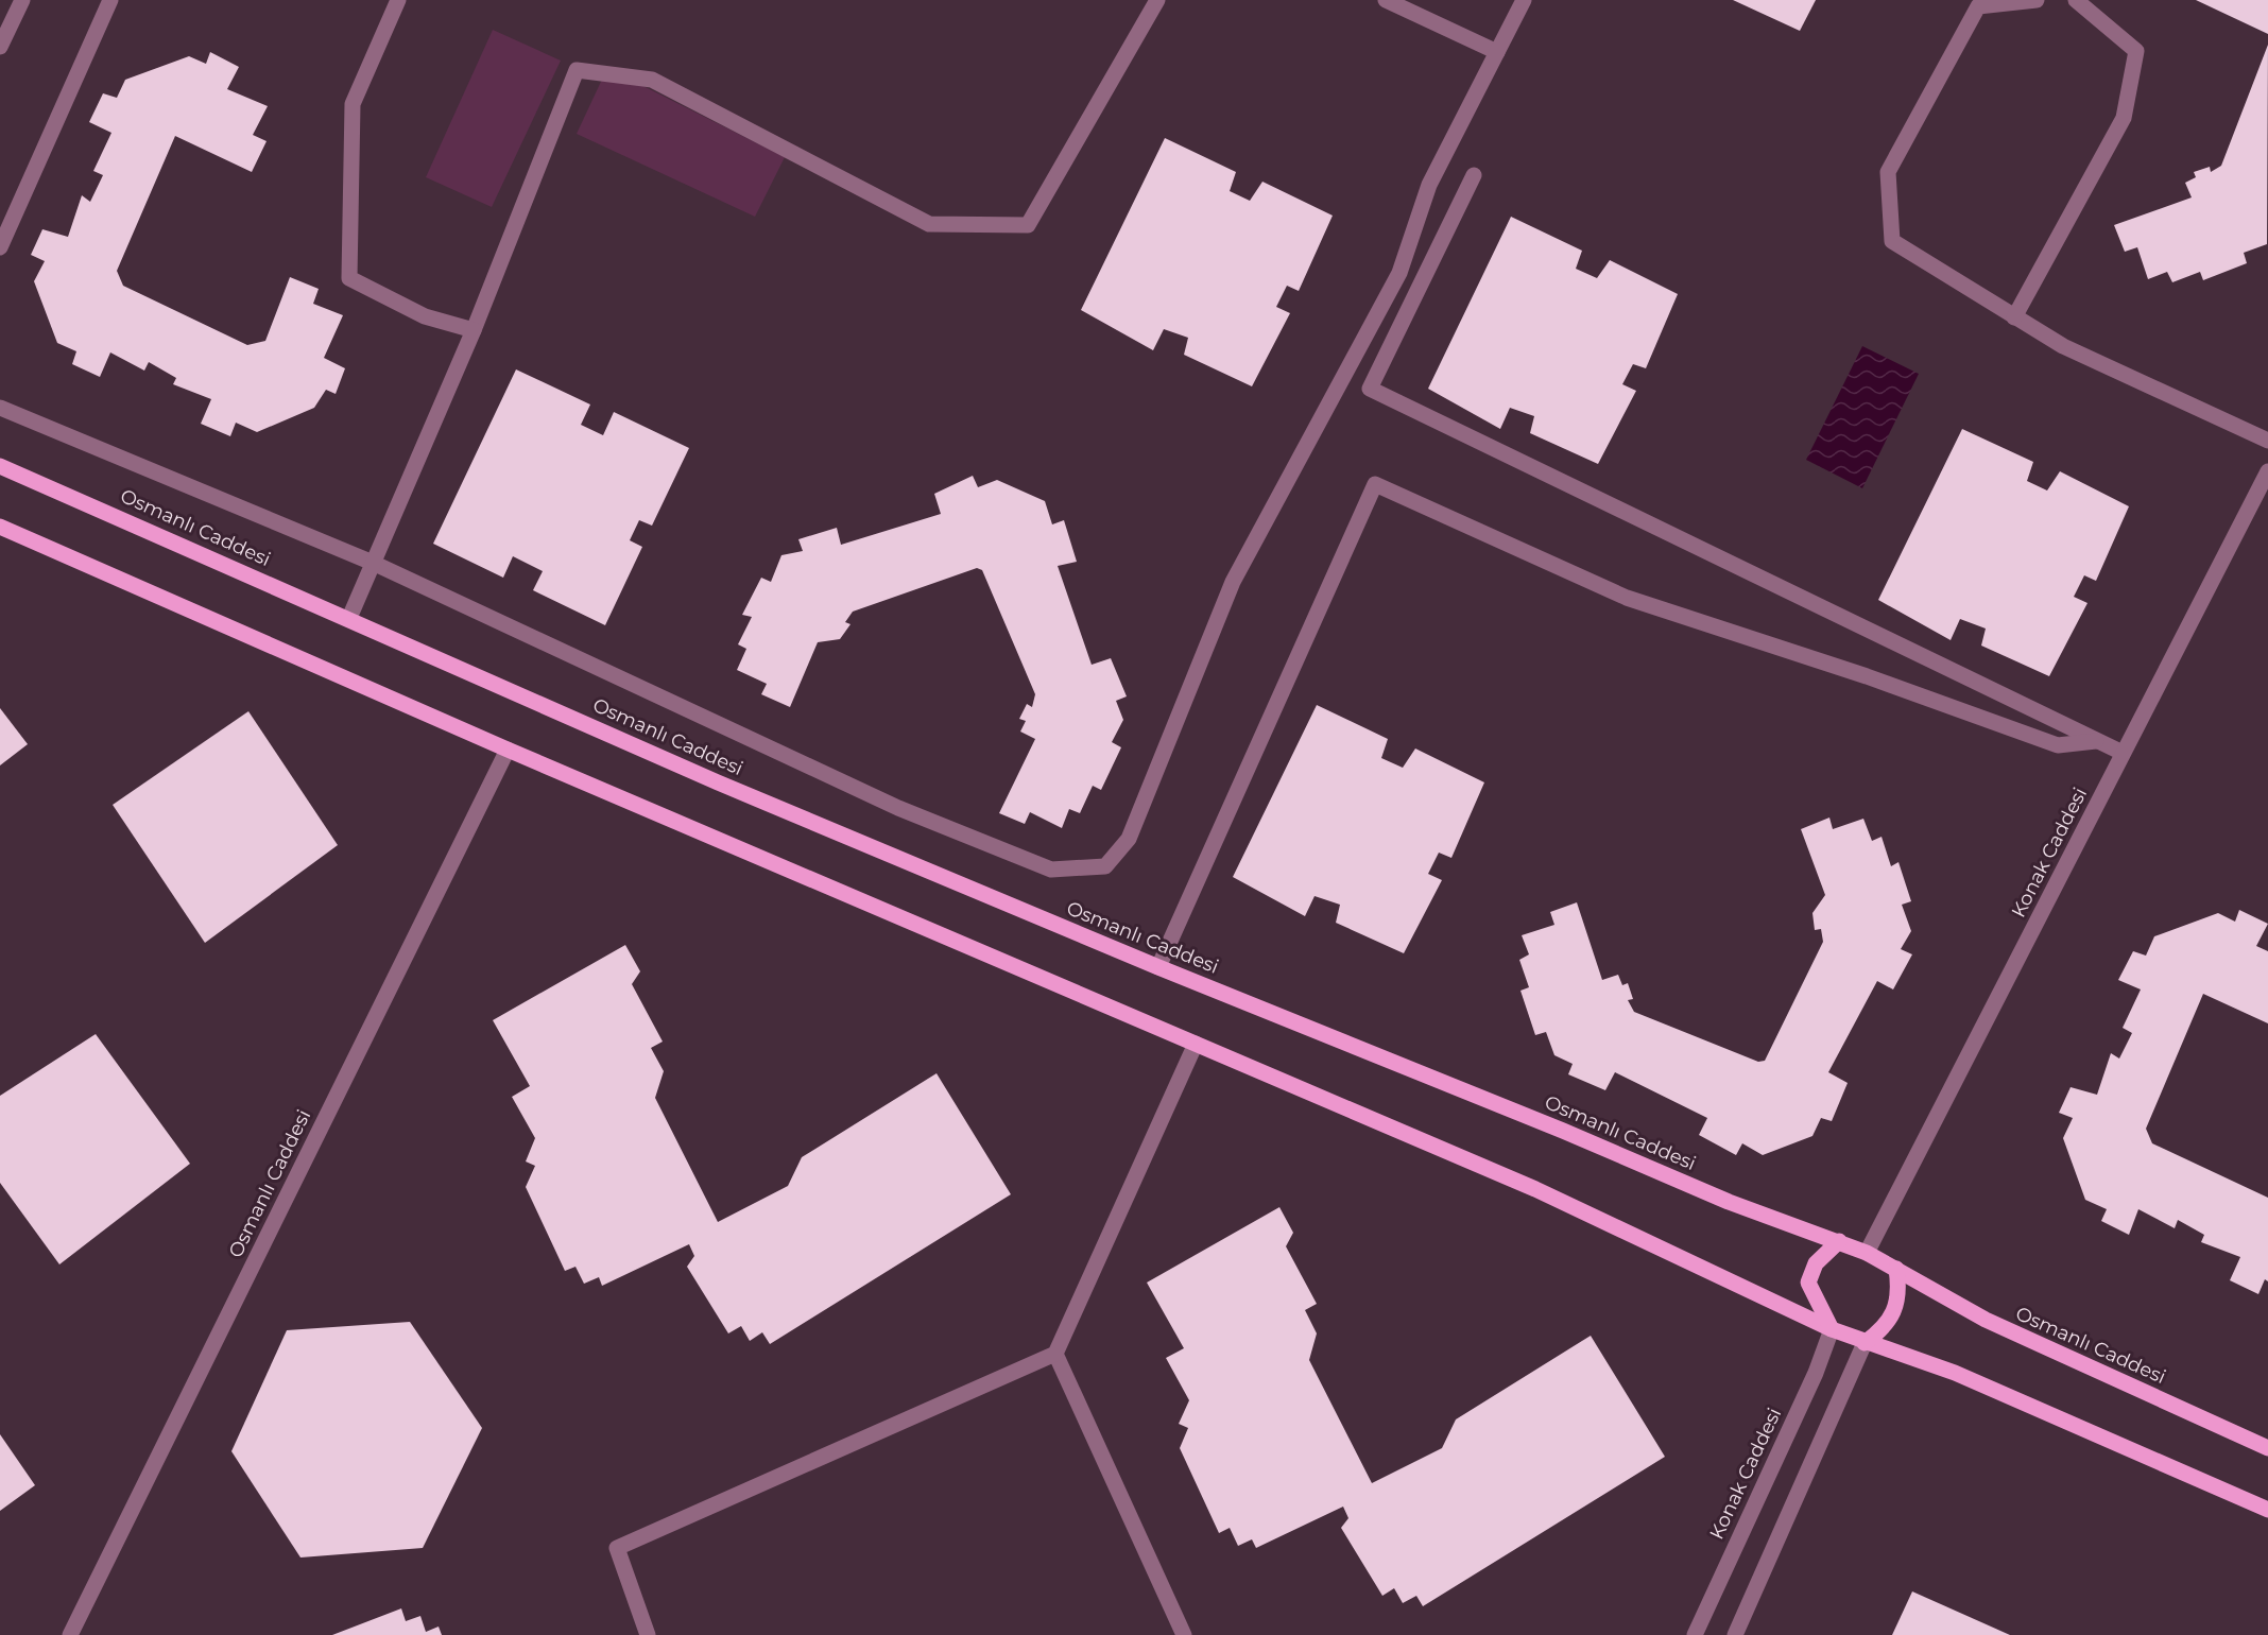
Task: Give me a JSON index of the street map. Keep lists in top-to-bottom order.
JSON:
{
  "streets": {
    "main road": ["Osmanlı Caddesi"],
    "street": ["Konak Caddesi"]
  },
  "crossings": [
    ["Osmanlı Caddesi", "Konak Caddesi"]
  ]
}
